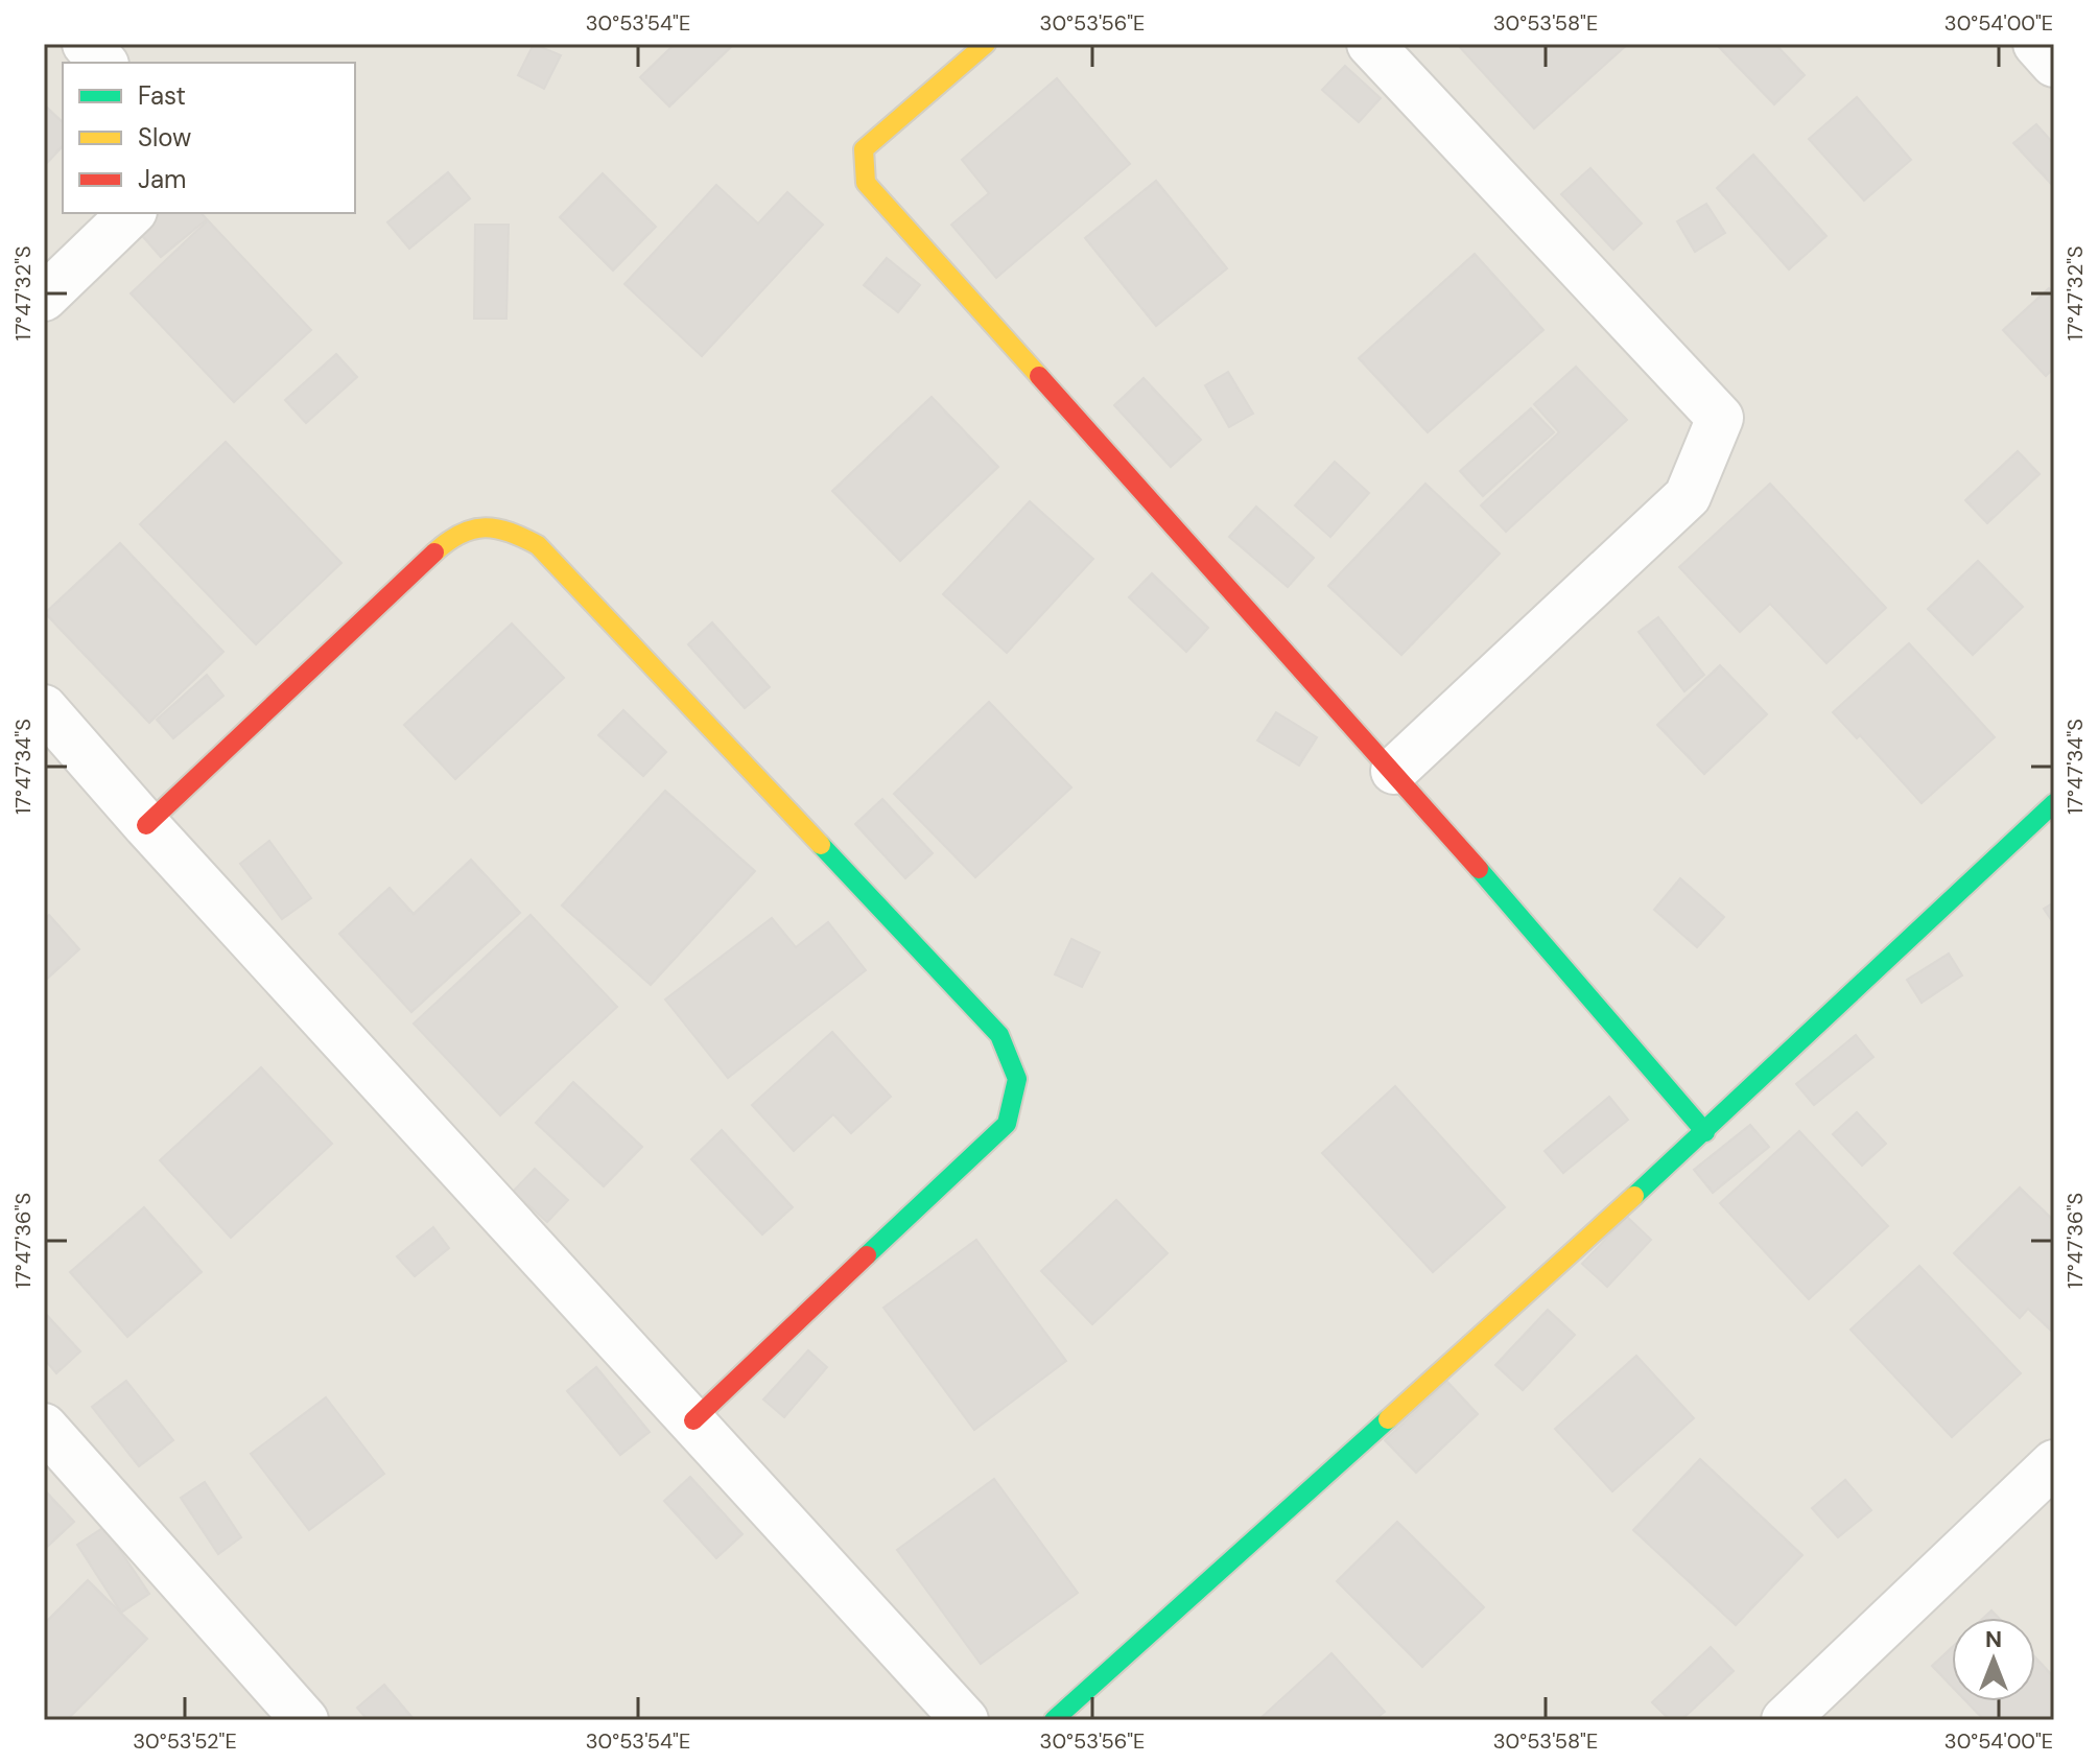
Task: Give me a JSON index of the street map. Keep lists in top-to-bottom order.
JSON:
{
  "legend": ["Fast", "Slow", "Jam"],
  "north": "top",
  "coordinates": [
    "30°53'54\"E",
    "30°53'56\"E",
    "30°53'58\"E",
    "30°54'00\"E",
    "17°47'32\"S",
    "17°47'34\"S",
    "17°47'36\"S",
    "30°53'52\"E"
  ]
}
